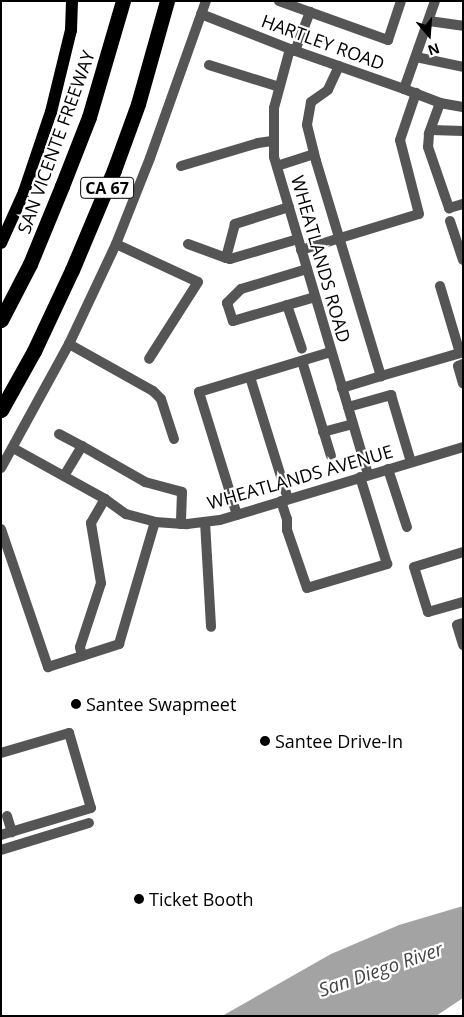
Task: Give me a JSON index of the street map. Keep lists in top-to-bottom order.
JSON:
{
  "streets": {
    "highway": ["SAN VICENTE FREEWAY", "CA 67"],
    "street": ["HARTLEY ROAD", "WHEATLANDS ROAD", "WHEATLANDS AVENUE"]
  },
  "crossings": [
    ["HARTLEY ROAD", "WHEATLANDS ROAD"],
    ["WHEATLANDS ROAD", "WHEATLANDS AVENUE"]
  ],
  "water": ["San Diego River"],
  "places": ["Santee Swapmeet", "Santee Drive-In", "Ticket Booth"],
  "north": "bottom"
}
